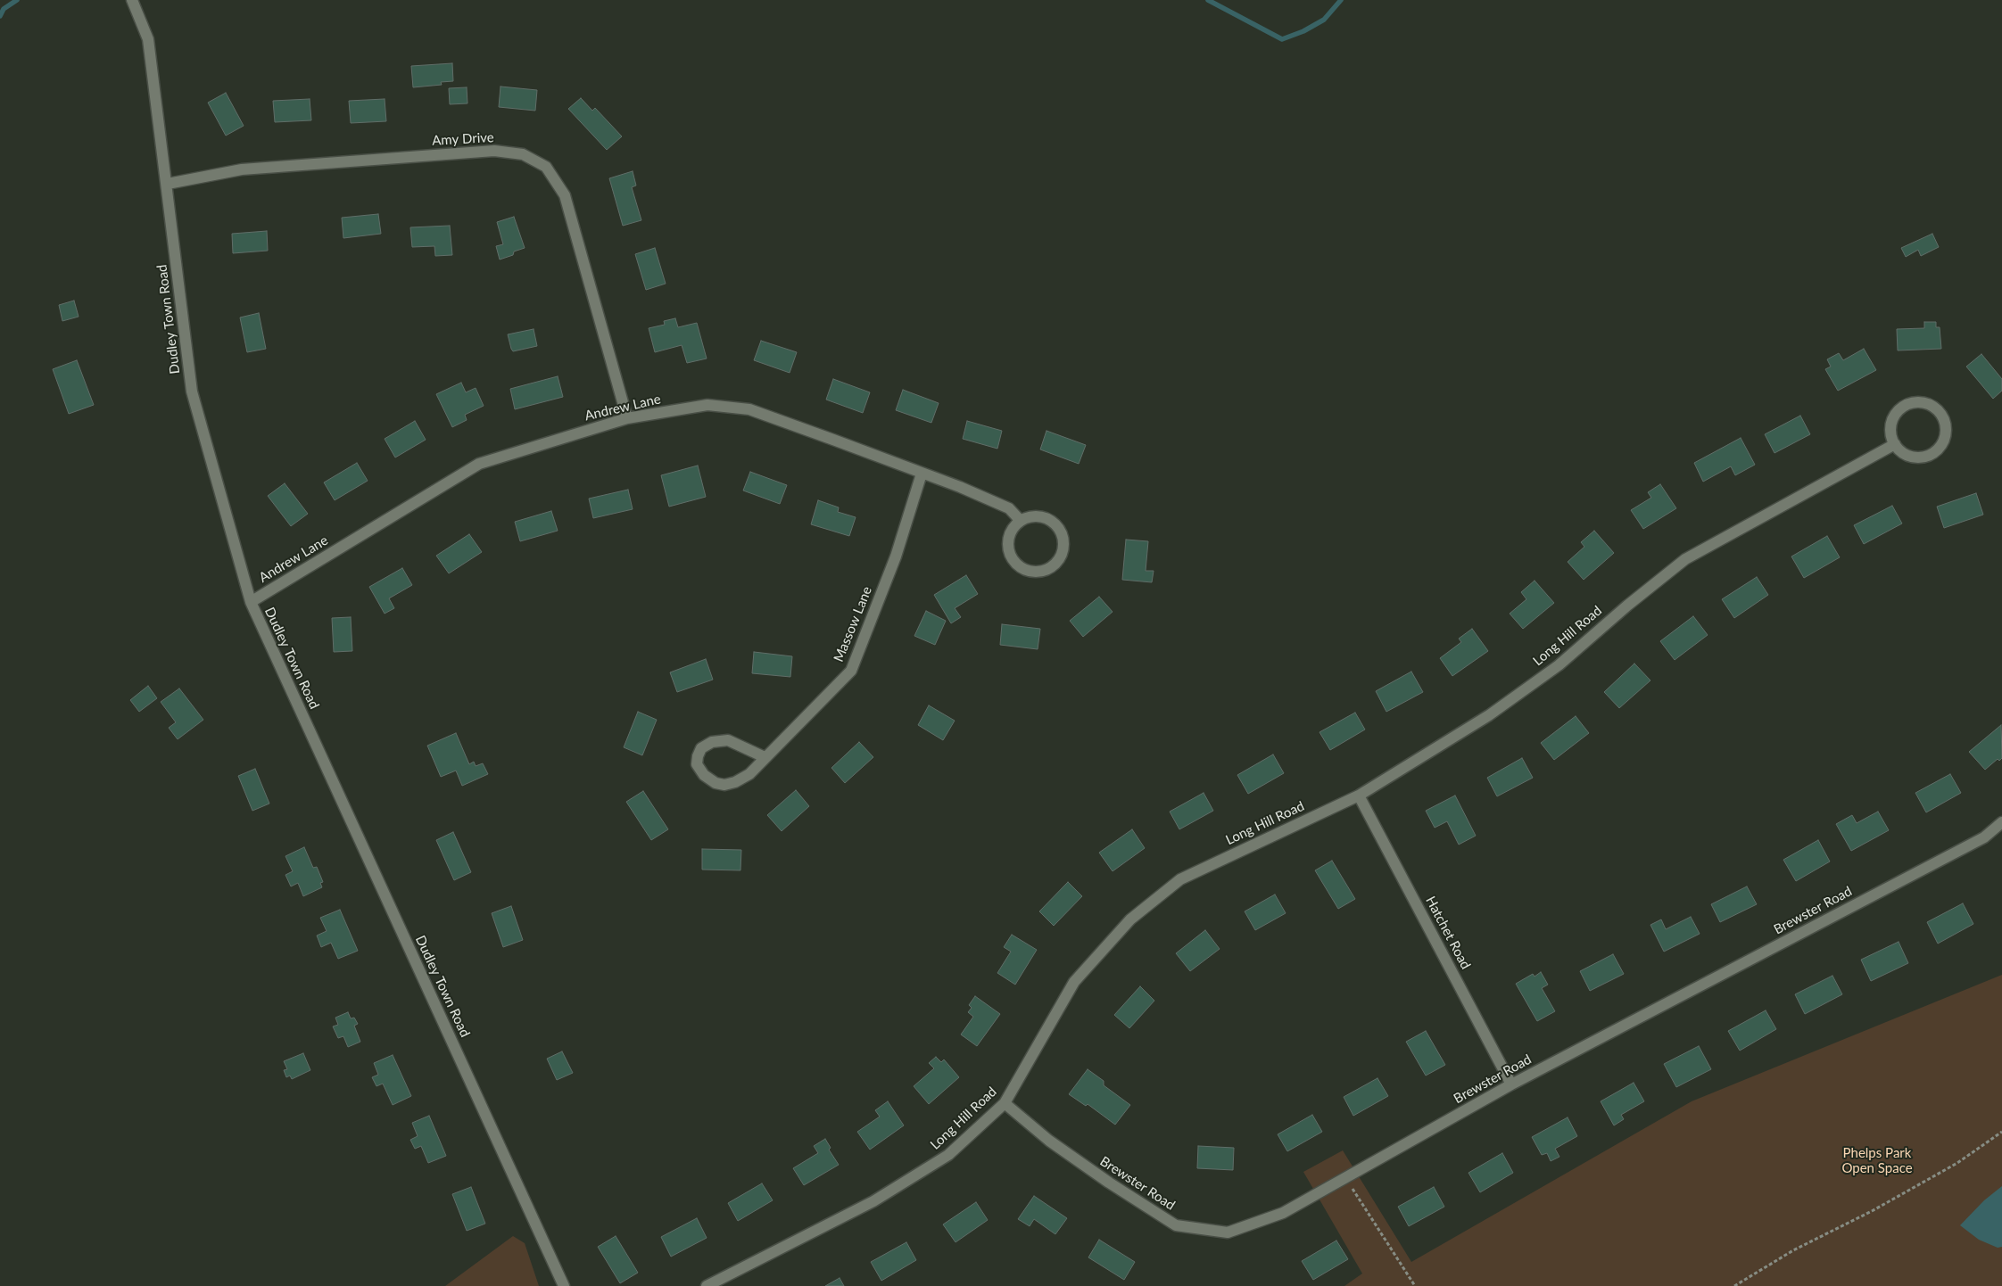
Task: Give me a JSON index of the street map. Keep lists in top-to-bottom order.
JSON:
{
  "streets": {
    "street": [
      "Amy Drive",
      "Dudley Town Road",
      "Andrew Lane",
      "Massow Lane",
      "Long Hill Road",
      "Brewster Road",
      "Hatchet Road"
    ]
  },
  "crossings": [
    ["Amy Drive", "Dudley Town Road"],
    ["Amy Drive", "Andrew Lane"],
    ["Dudley Town Road", "Andrew Lane"],
    ["Andrew Lane", "Massow Lane"],
    ["Long Hill Road", "Brewster Road"],
    ["Long Hill Road", "Hatchet Road"],
    ["Brewster Road", "Hatchet Road"]
  ],
  "parks": ["Phelps Park Open Space"]
}
